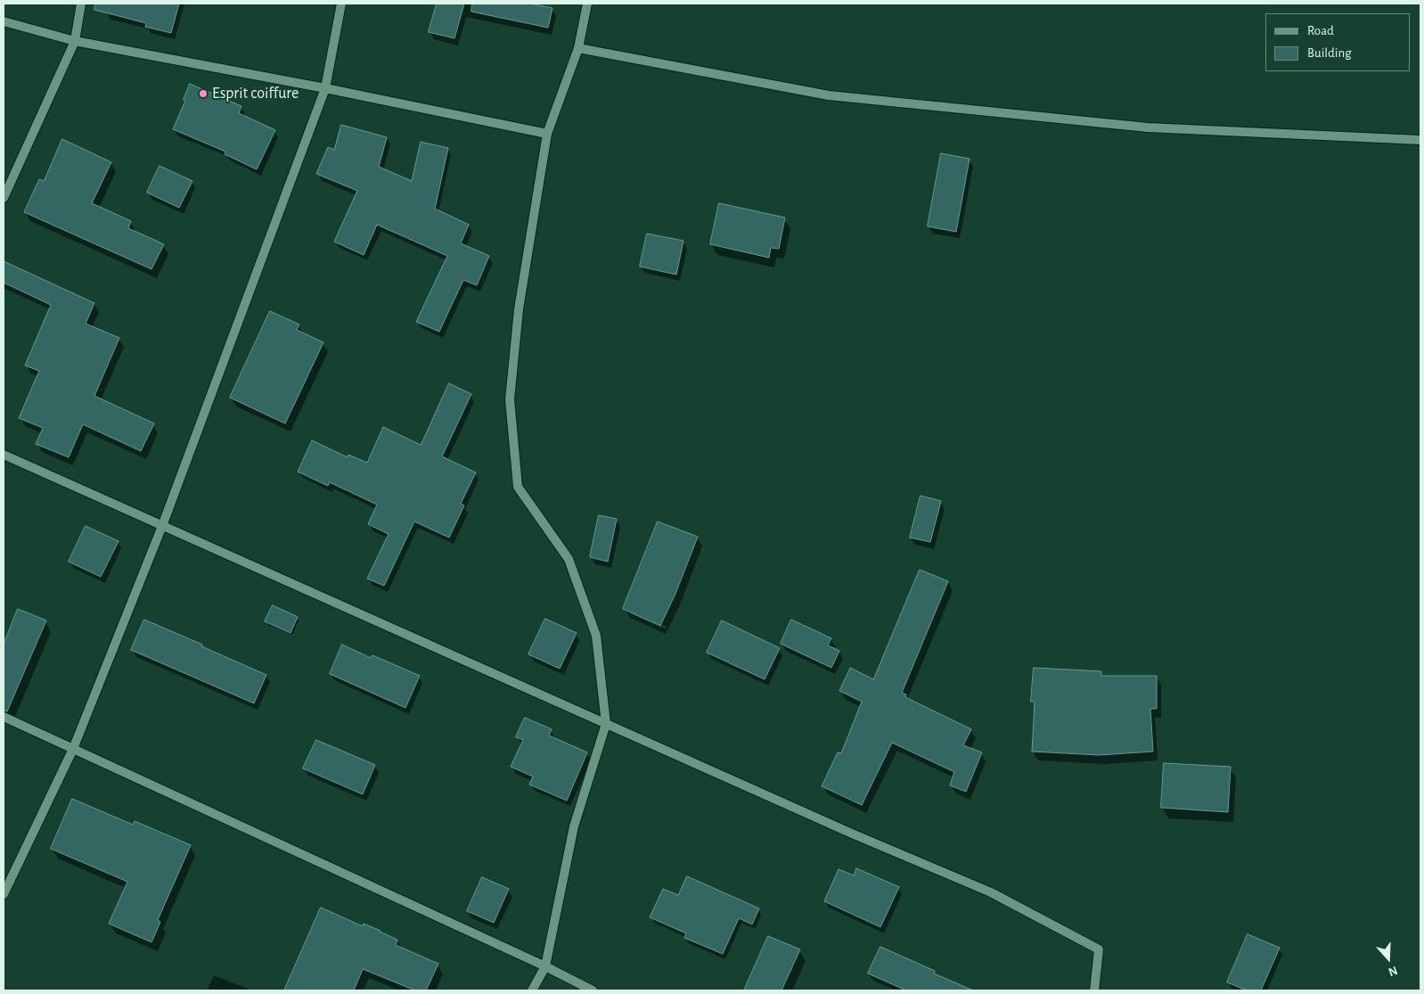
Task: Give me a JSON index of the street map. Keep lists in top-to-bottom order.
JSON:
{
  "places": ["Esprit coiffure"],
  "legend": ["Road", "Building"],
  "north": "bottom"
}
